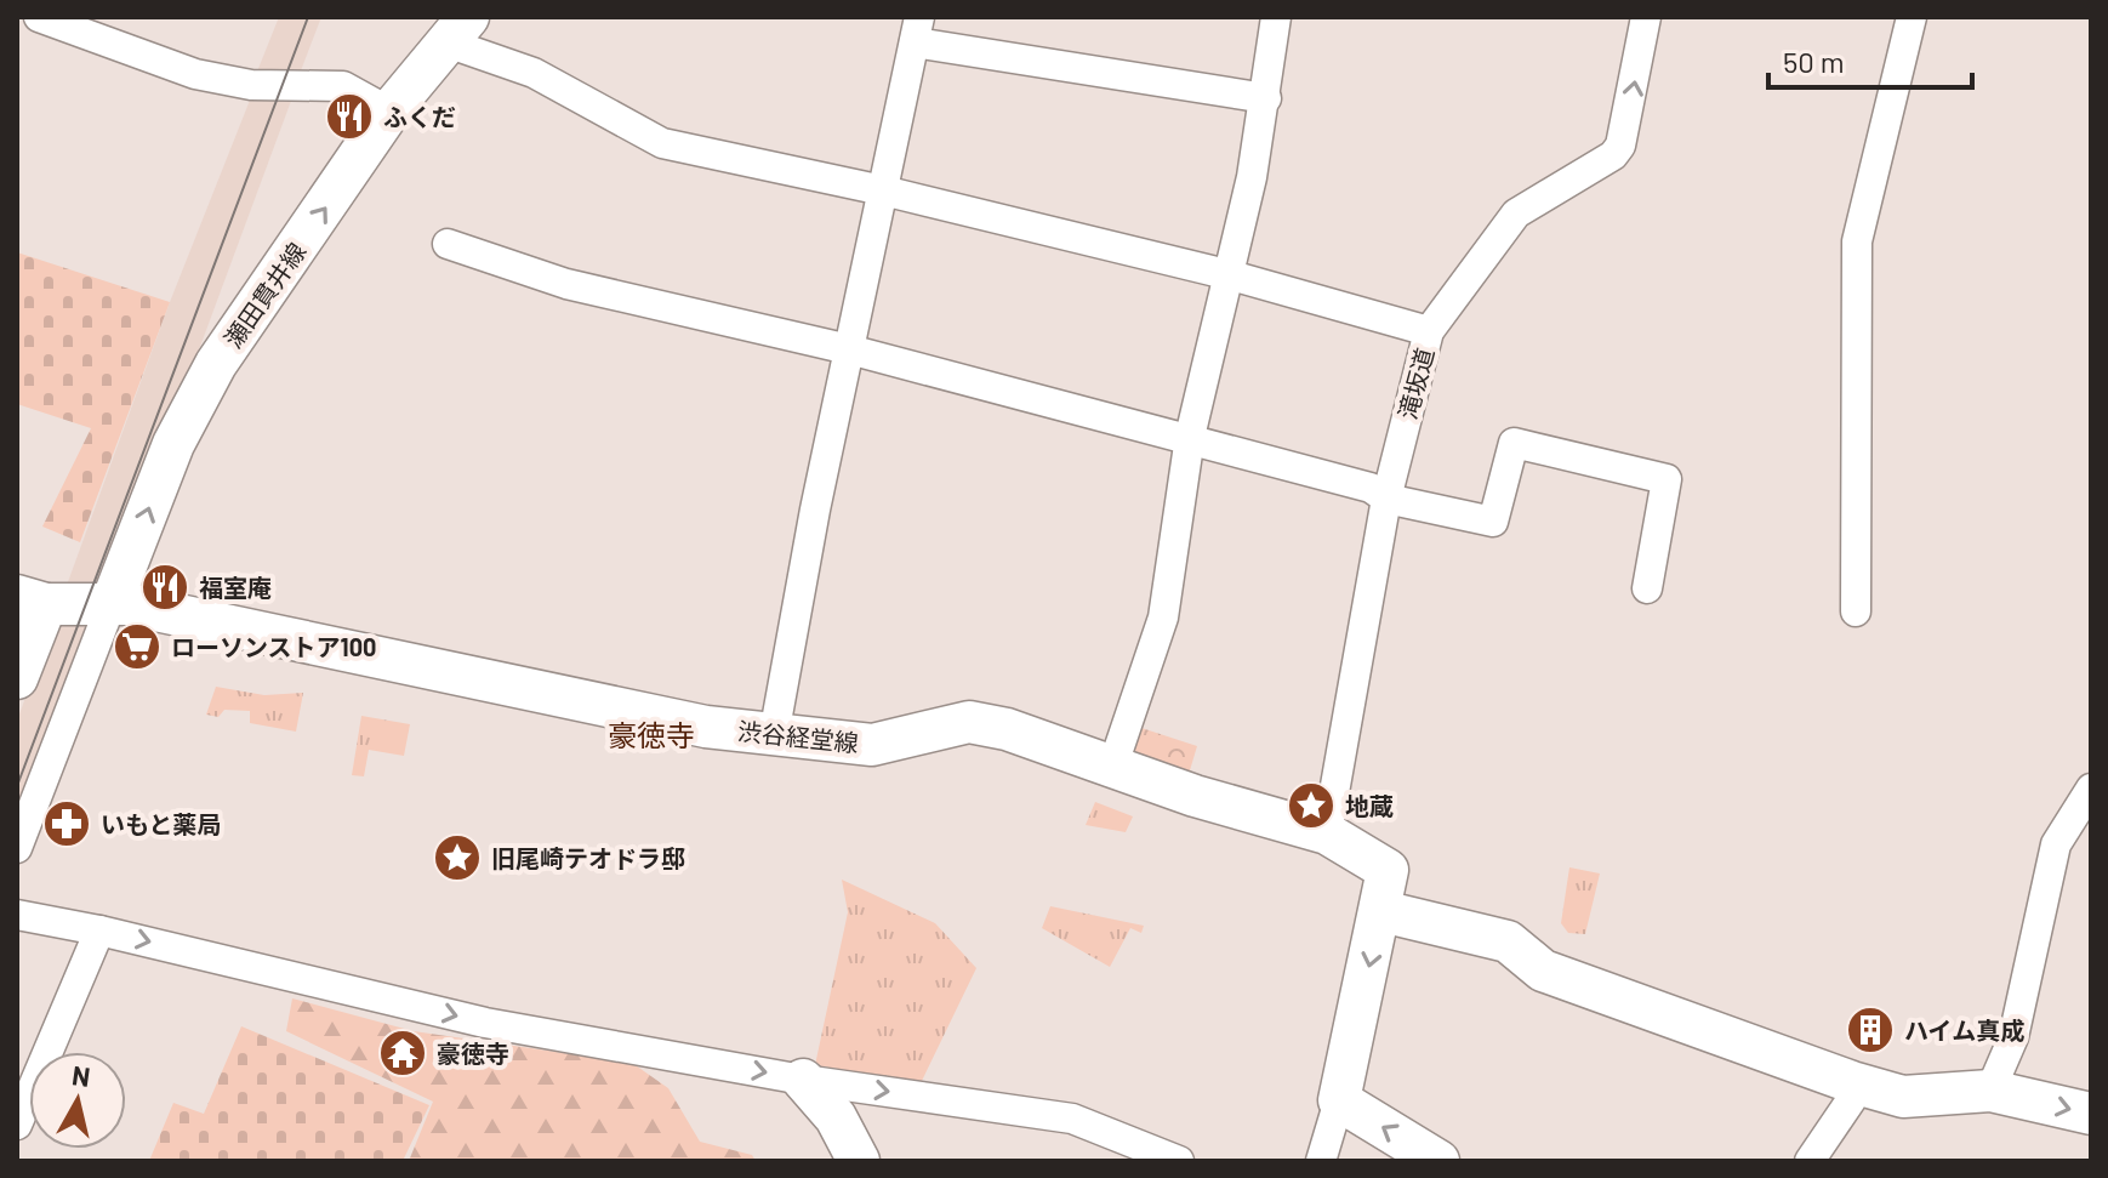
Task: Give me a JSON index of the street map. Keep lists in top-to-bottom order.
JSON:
{
  "streets": {
    "main road": ["瀬田貫井線", "渋谷経堂線"],
    "street": ["滝坂道"]
  },
  "crossings": [
    ["瀬田貫井線", "渋谷経堂線"],
    ["滝坂道", "渋谷経堂線"]
  ],
  "one_way": ["瀬田貫井線", "滝坂道"],
  "districts": ["豪徳寺"],
  "places": {
    "restaurant": ["ふくだ", "福室庵"],
    "supermarket": ["ローソンストア100"],
    "place": ["地蔵", "旧尾崎テオドラ邸"],
    "pharmacy": ["いもと薬局"],
    "building": ["ハイム真成"],
    "temple": ["豪徳寺"]
  },
  "scale_bar": "50 m",
  "north": "top"
}
